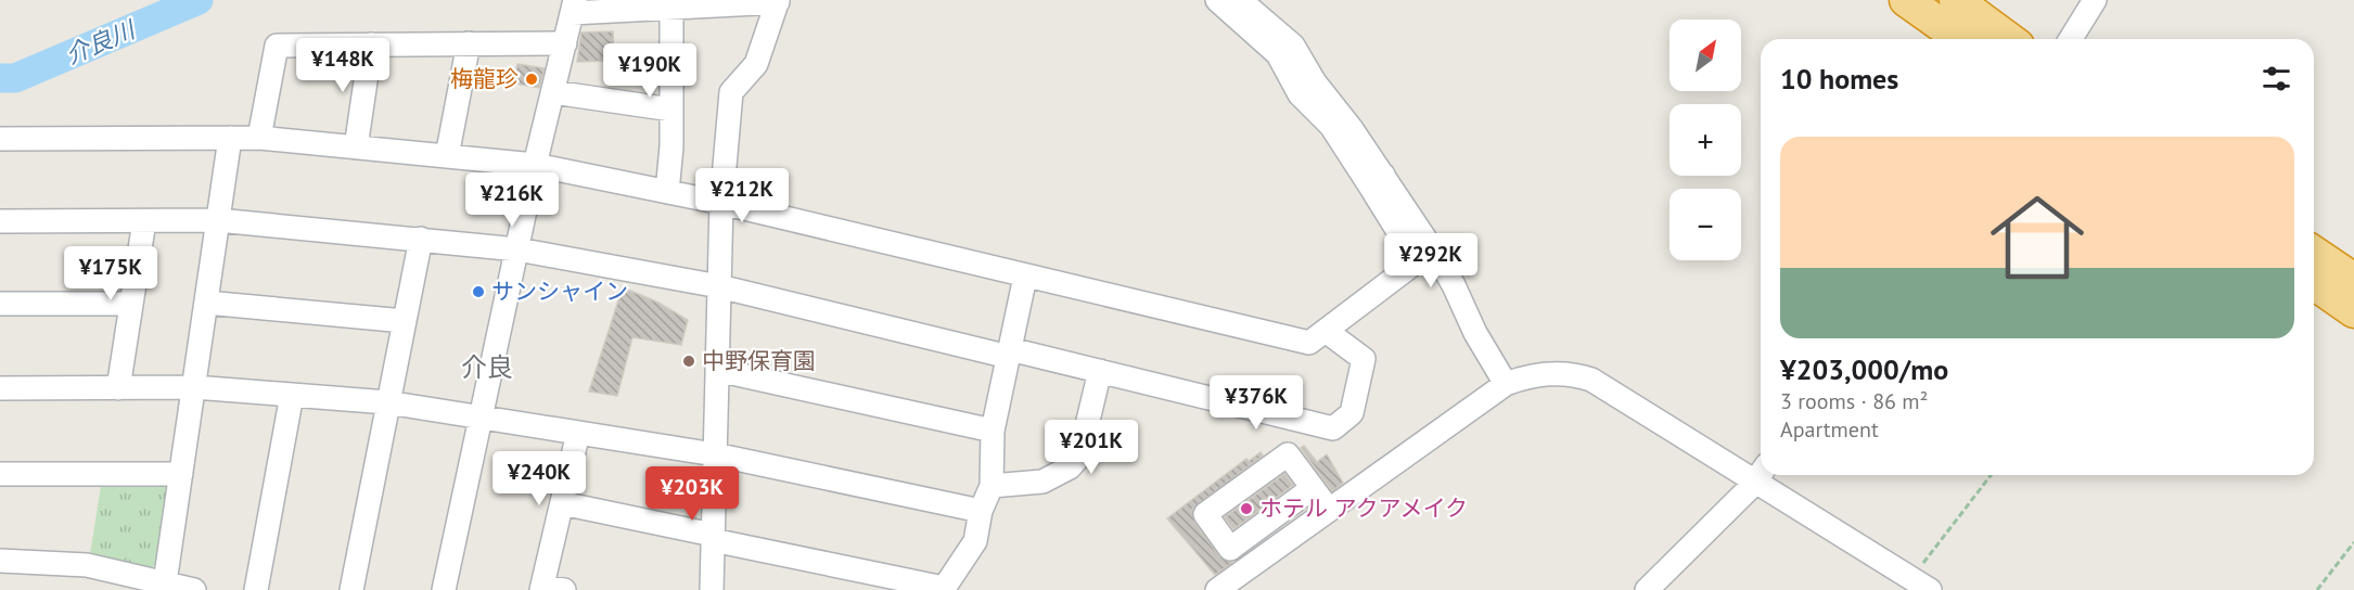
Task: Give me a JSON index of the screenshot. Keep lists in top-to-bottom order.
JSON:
{
  "districts": ["介良"],
  "water": ["介良川"],
  "places": [
    "梅龍珍",
    "サンシャイン",
    "中野保育園",
    "ホテル アクアメイク"
  ],
  "north": "top right",
  "page": {
    "map_buttons": ["+", "−"],
    "price": [
      "¥148K",
      "¥190K",
      "¥212K",
      "¥216K",
      "¥292K",
      "¥175K",
      "¥376K",
      "¥201K",
      "¥240K",
      "¥203K"
    ],
    "heading": "10 homes",
    "list": [
      {
        "name": "¥203,000/mo",
        "note": "3 rooms · 86 m² · Apartment"
      }
    ]
  }
}
